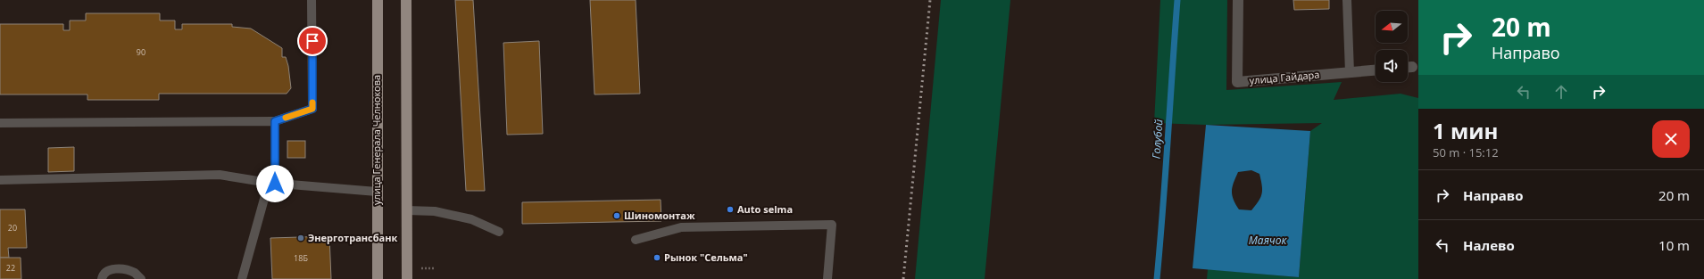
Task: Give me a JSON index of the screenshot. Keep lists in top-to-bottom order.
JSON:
{
  "streets": {
    "main road": ["улица Генерала Челнокова"],
    "street": ["улица Гайдара"]
  },
  "water": ["Голубой", "Маячок"],
  "places": [
    "Auto selma",
    "Шиномонтаж",
    "Энерготрансбанк",
    "Рынок \"Сельма\""
  ],
  "house_numbers": [
    "90",
    "20",
    "18Б",
    "22"
  ],
  "north": "left",
  "page": {
    "turn": ["20 m", "Направо"],
    "heading": ["1 мин", "50 m · 15:12"],
    "list": [
      {
        "name": "Направо",
        "value": "20 m"
      },
      {
        "name": "Налево",
        "value": "10 m"
      }
    ]
  }
}
